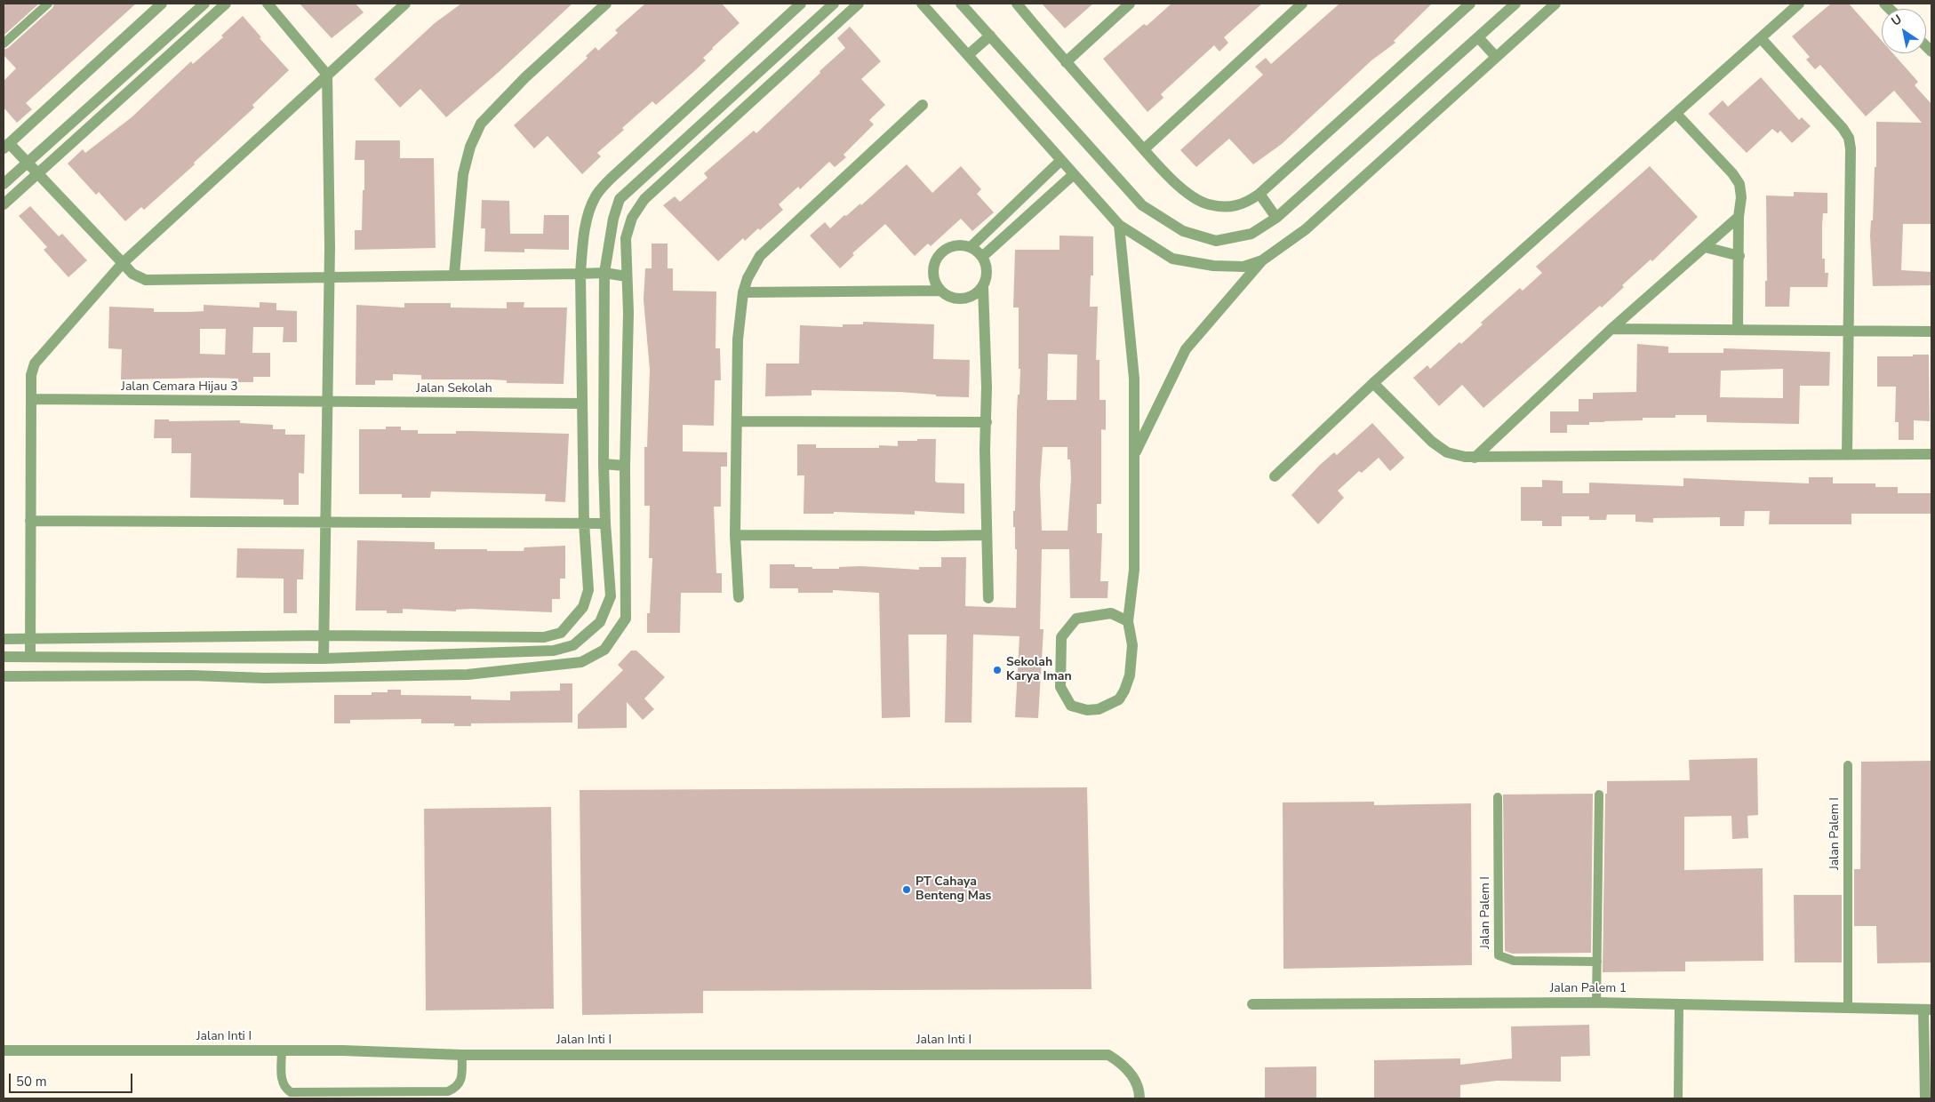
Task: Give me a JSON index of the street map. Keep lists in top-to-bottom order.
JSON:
{
  "streets": {
    "street": [
      "Jalan Cemara Hijau 3",
      "Jalan Sekolah",
      "Jalan Palem 1",
      "Jalan Inti I"
    ],
    "lane": ["Jalan Palem I"]
  },
  "crossings": [
    ["Jalan Cemara Hijau 3", "Jalan Sekolah"],
    ["Jalan Palem I", "Jalan Palem 1"]
  ],
  "places": ["Sekolah Karya Iman", "PT Cahaya Benteng Mas"],
  "scale_bar": "50 m",
  "north": "top left"
}
